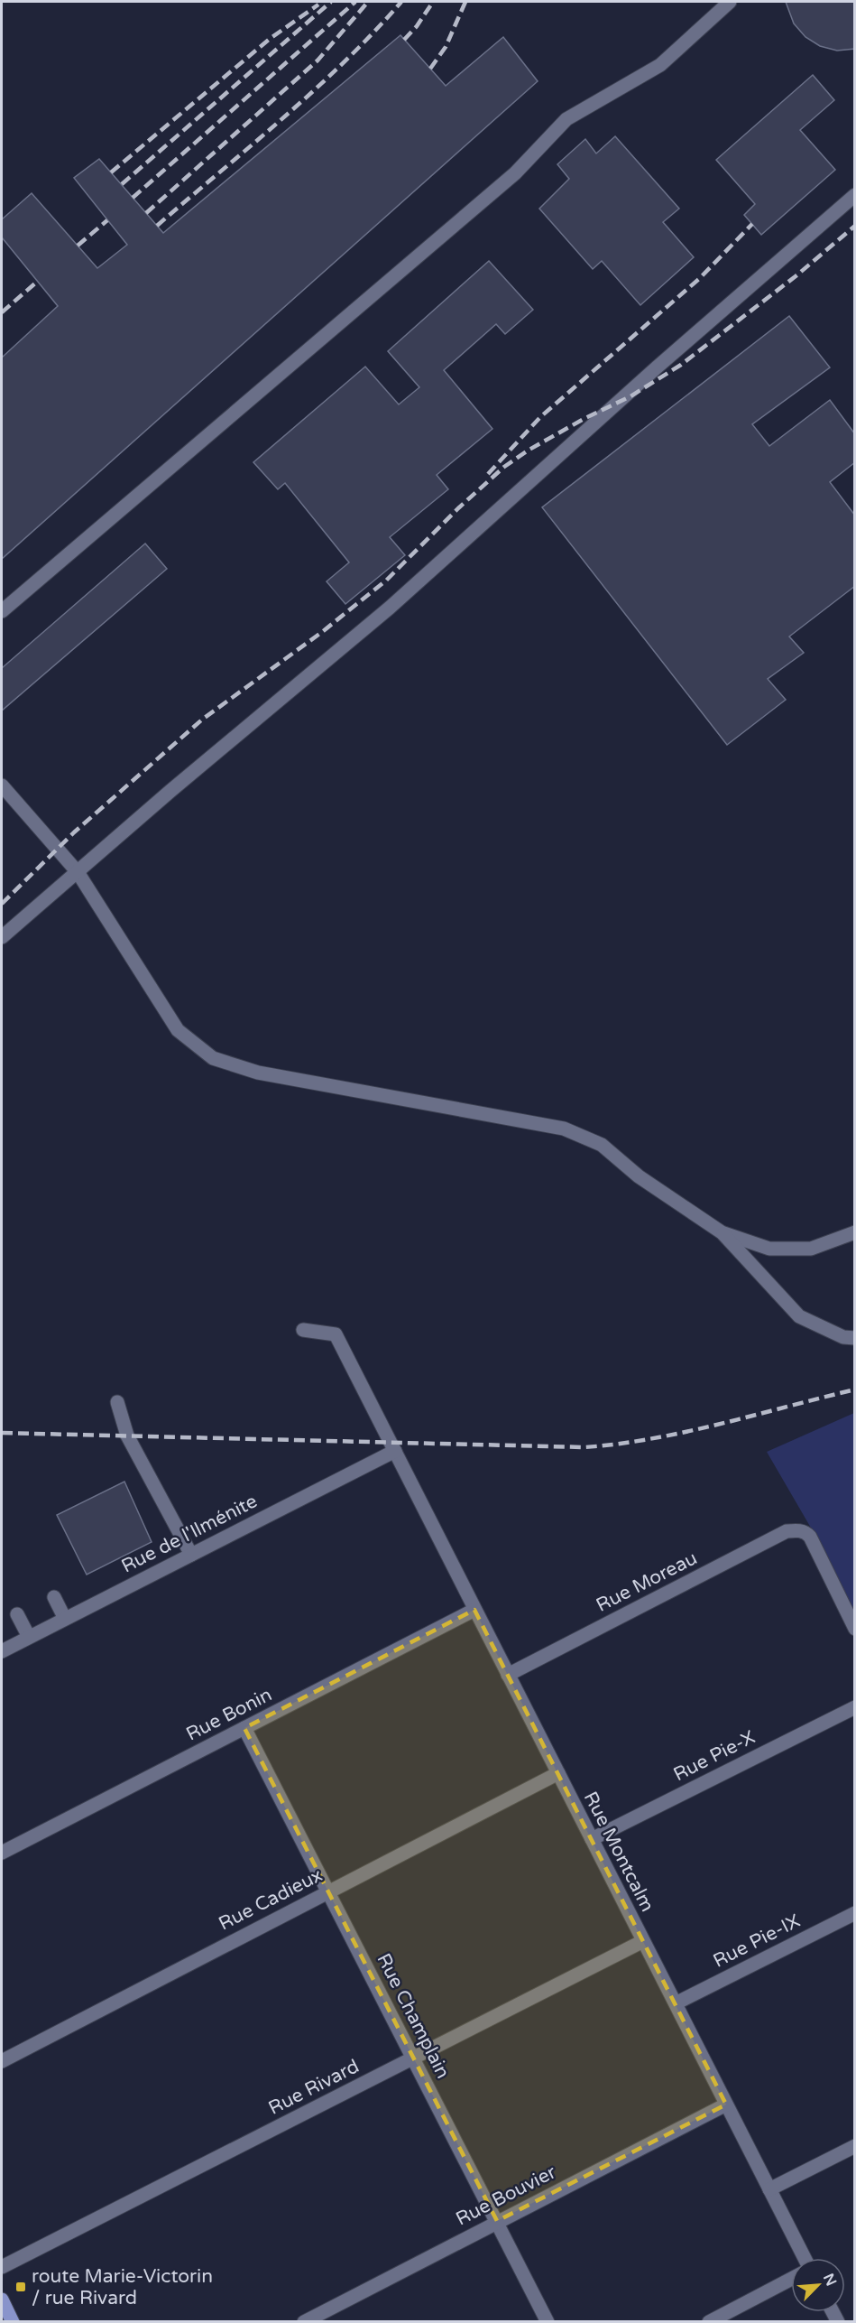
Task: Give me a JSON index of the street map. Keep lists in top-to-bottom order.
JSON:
{
  "streets": {
    "street": [
      "Rue de l'Ilménite",
      "Rue Moreau",
      "Rue Bonin",
      "Rue Pie-X",
      "Rue Montcalm",
      "Rue Cadieux",
      "Rue Pie-IX",
      "Rue Champlain",
      "Rue Rivard",
      "Rue Bouvier"
    ]
  },
  "crossings": [
    ["Rue de l'Ilménite", "Rue Montcalm"],
    ["Rue Moreau", "Rue Montcalm"],
    ["Rue Bonin", "Rue Montcalm"],
    ["Rue Bonin", "Rue Champlain"],
    ["Rue Pie-X", "Rue Montcalm"],
    ["Rue Montcalm", "Rue Cadieux"],
    ["Rue Montcalm", "Rue Pie-IX"],
    ["Rue Montcalm", "Rue Rivard"],
    ["Rue Montcalm", "Rue Bouvier"],
    ["Rue Cadieux", "Rue Champlain"],
    ["Rue Champlain", "Rue Rivard"],
    ["Rue Champlain", "Rue Bouvier"]
  ],
  "places": {
    "transit": ["route Marie-Victorin / rue Rivard"]
  },
  "north": "top right"
}
